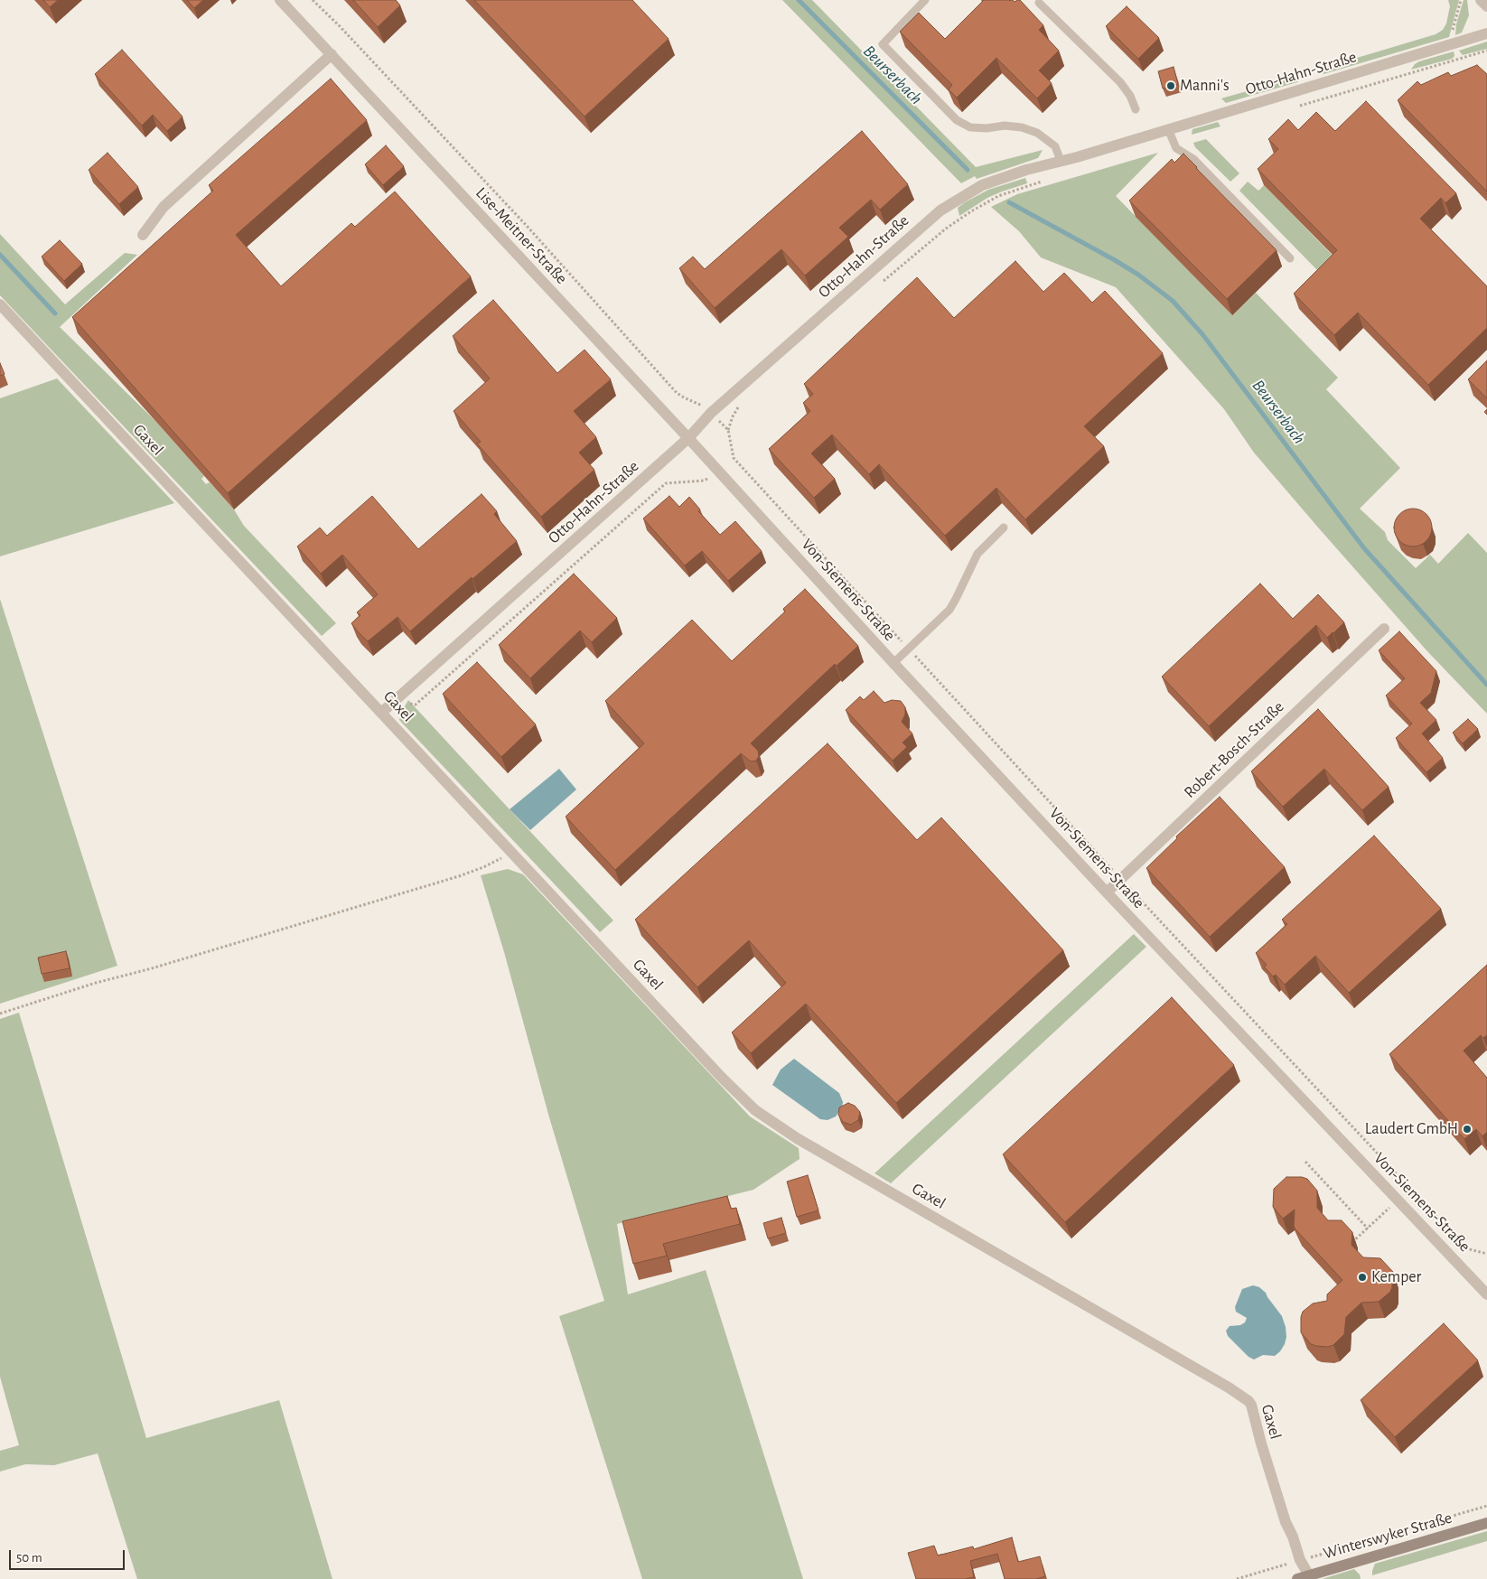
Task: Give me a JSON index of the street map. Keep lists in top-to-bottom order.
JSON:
{
  "streets": {
    "street": [
      "Otto-Hahn-Straße",
      "Lise-Meitner-Straße",
      "Gaxel",
      "Von-Siemens-Straße",
      "Robert-Bosch-Straße",
      "Winterswyker Straße"
    ]
  },
  "crossings": [
    ["Otto-Hahn-Straße", "Lise-Meitner-Straße"],
    ["Otto-Hahn-Straße", "Gaxel"],
    ["Otto-Hahn-Straße", "Von-Siemens-Straße"],
    ["Lise-Meitner-Straße", "Von-Siemens-Straße"],
    ["Gaxel", "Winterswyker Straße"],
    ["Von-Siemens-Straße", "Robert-Bosch-Straße"]
  ],
  "water": ["Beurserbach"],
  "places": ["Manni's", "Laudert GmbH", "Kemper"],
  "scale_bar": "50 m"
}
